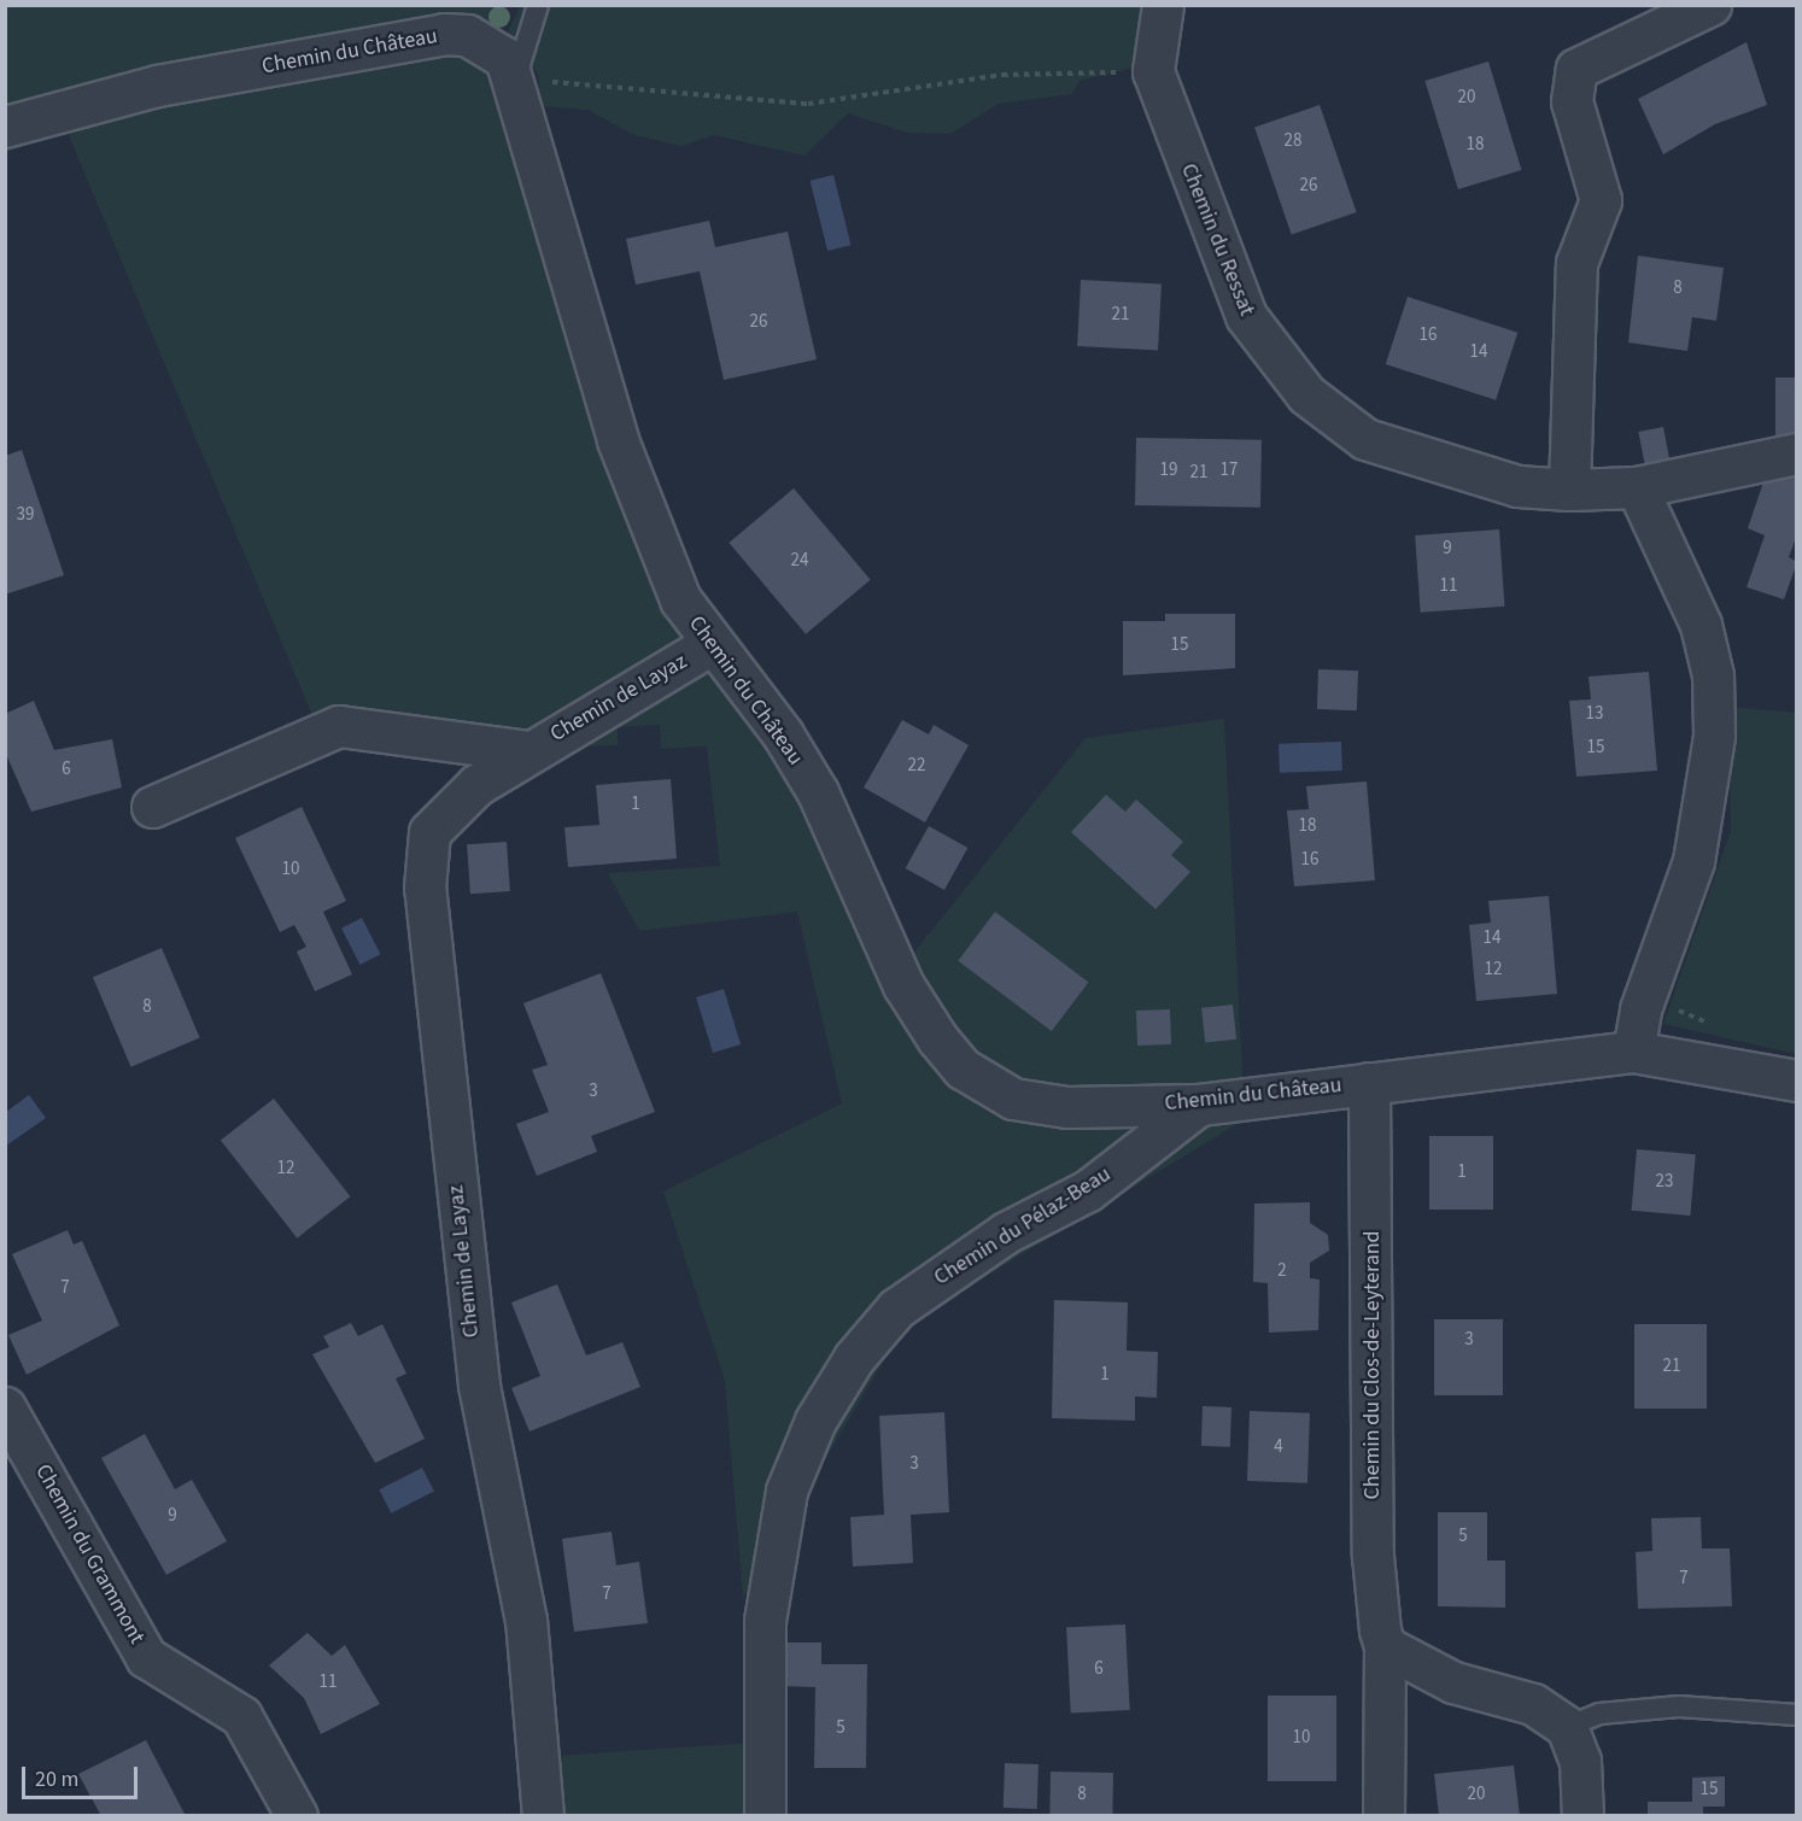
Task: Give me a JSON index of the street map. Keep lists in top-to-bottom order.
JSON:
{
  "streets": {
    "street": [
      "Chemin du Château",
      "Chemin du Ressat",
      "Chemin de Layaz",
      "Chemin du Pélaz-Beau",
      "Chemin du Clos-de-Leyterand",
      "Chemin du Grammont"
    ]
  },
  "crossings": [
    ["Chemin du Château", "Chemin de Layaz"],
    ["Chemin du Château", "Chemin du Pélaz-Beau"],
    ["Chemin du Château", "Chemin du Clos-de-Leyterand"]
  ],
  "house_numbers": [
    "20",
    "28",
    "18",
    "26",
    "8",
    "21",
    "26",
    "16",
    "14",
    "19",
    "17",
    "21",
    "39",
    "9",
    "24",
    "11",
    "15",
    "13",
    "15",
    "22",
    "6",
    "1",
    "18",
    "16",
    "10",
    "14",
    "12",
    "8",
    "3",
    "12",
    "1",
    "23",
    "2",
    "7",
    "3",
    "21",
    "1",
    "4",
    "3",
    "9",
    "5",
    "7",
    "7",
    "6",
    "11",
    "5",
    "10",
    "15",
    "8",
    "20"
  ],
  "scale_bar": "20 m"
}
